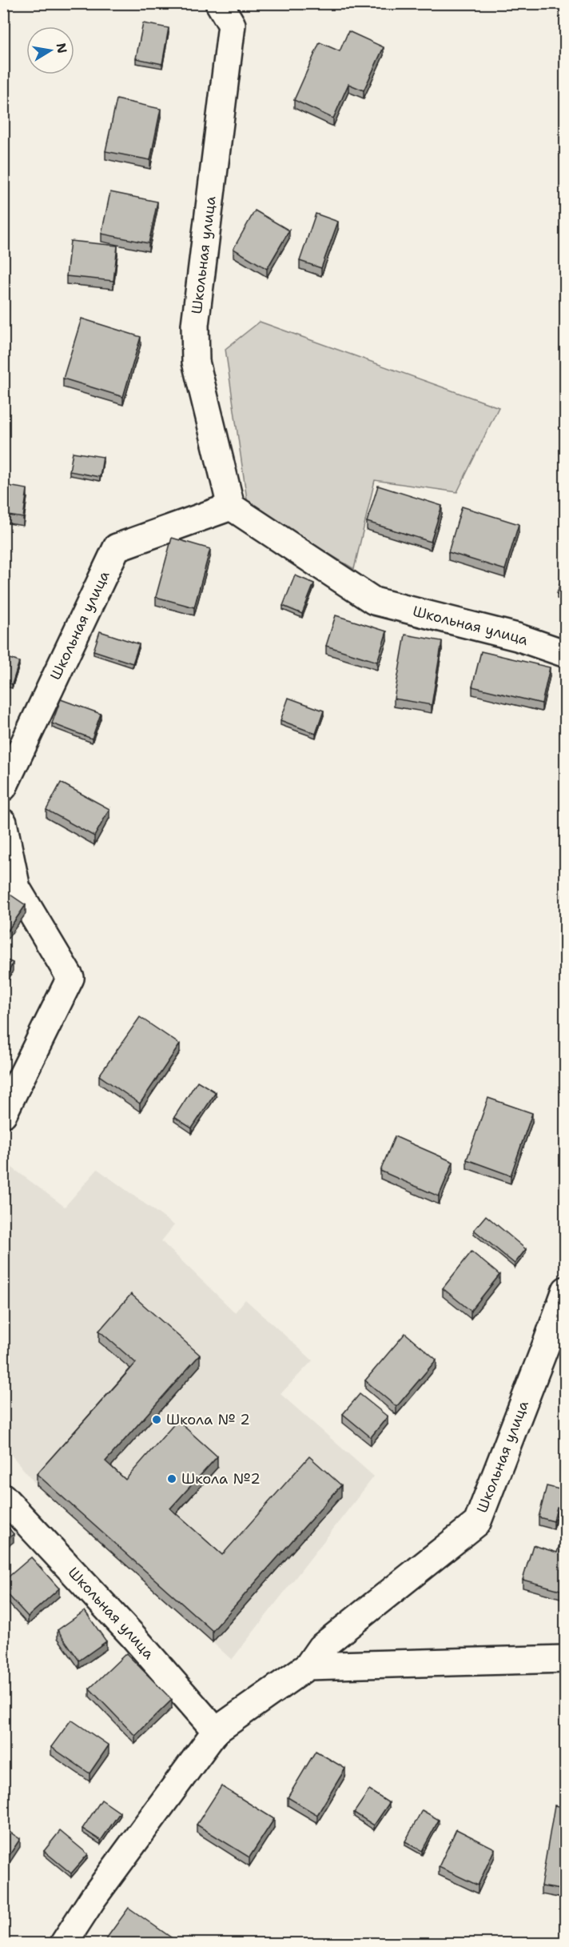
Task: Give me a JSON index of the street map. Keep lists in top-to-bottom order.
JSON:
{
  "streets": {
    "street": ["Школьная улица"]
  },
  "places": ["Школа № 2", "Школа №2"],
  "north": "right"
}
